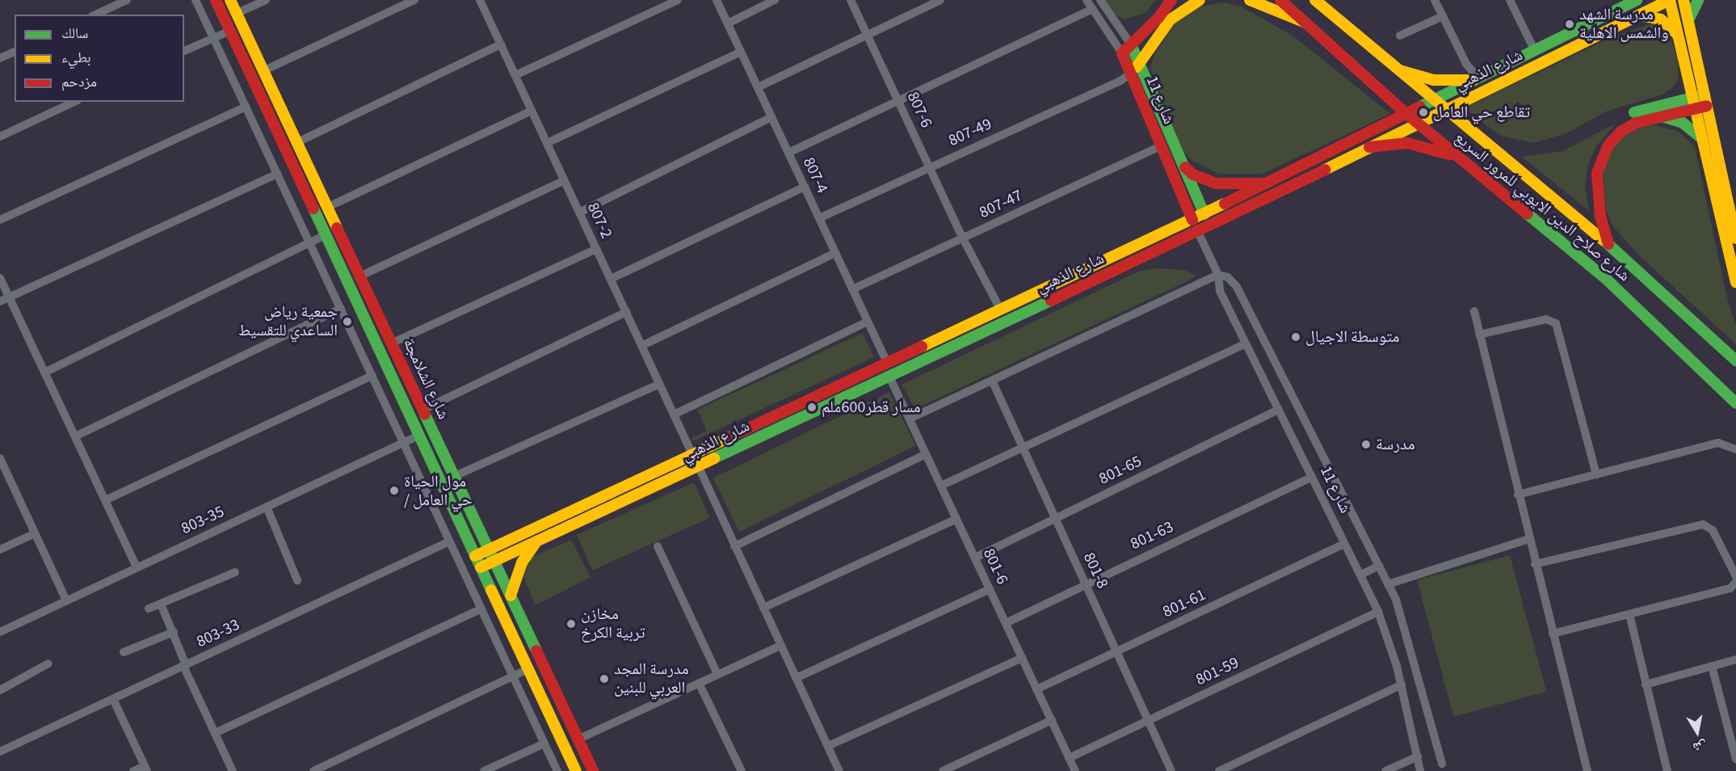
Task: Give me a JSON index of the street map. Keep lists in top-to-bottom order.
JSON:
{
  "streets": {
    "street": [
      "شارع الذهبي",
      "شارع 11",
      "807-6",
      "807-49",
      "807-4",
      "807-47",
      "شارع صلاح الدين الايوبي للمرور السريع",
      "807-2",
      "شارع الشلامجة",
      "801-65",
      "803-35",
      "801-63",
      "801-6",
      "801-8",
      "801-61",
      "803-33",
      "801-59"
    ]
  },
  "crossings": [
    ["شارع الذهبي", "شارع 11"],
    ["شارع الذهبي", "807-6"],
    ["شارع الذهبي", "807-4"],
    ["شارع الذهبي", "شارع صلاح الدين الايوبي للمرور السريع"],
    ["شارع الذهبي", "807-2"],
    ["شارع الذهبي", "شارع الشلامجة"],
    ["شارع الذهبي", "801-6"],
    ["شارع 11", "807-49"],
    ["شارع 11", "807-47"],
    ["شارع 11", "801-65"],
    ["شارع 11", "801-63"],
    ["شارع 11", "801-61"],
    ["شارع 11", "801-59"],
    ["807-6", "807-49"],
    ["807-6", "807-47"],
    ["807-49", "807-4"],
    ["807-4", "807-47"],
    ["شارع الشلامجة", "803-35"],
    ["801-65", "801-6"],
    ["801-65", "801-8"],
    ["801-63", "801-6"],
    ["801-63", "801-8"],
    ["801-6", "801-61"],
    ["801-6", "801-59"],
    ["801-8", "801-61"],
    ["801-8", "801-59"]
  ],
  "places": [
    "مدرسة الشهد والشمس الاهلية",
    "تقاطع حي العامل",
    "جمعية رياض الساعدي للتقسيط",
    "متوسطة الاجيال",
    "مسار قطر600ملم",
    "مدرسة",
    "مول الحياة / حي العامل",
    "مخازن تربية الكرخ",
    "مدرسة المجد العربي للبنين"
  ],
  "legend": ["سالك", "بطيء", "مزدحم"],
  "north": "bottom"
}
